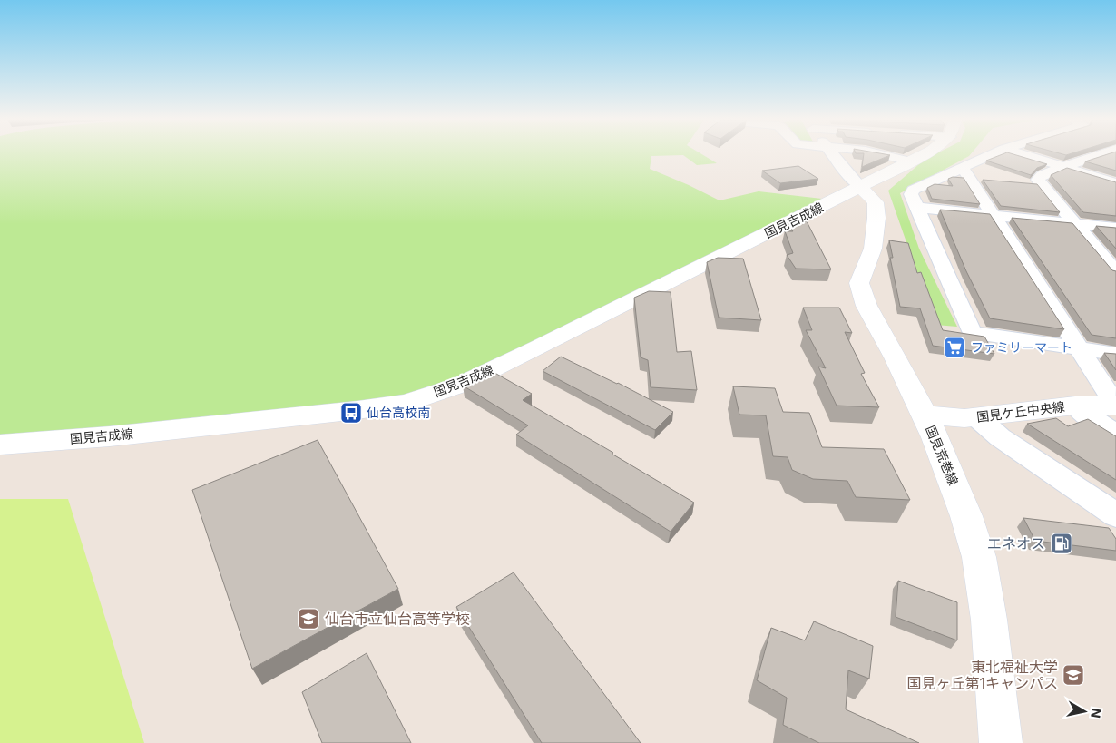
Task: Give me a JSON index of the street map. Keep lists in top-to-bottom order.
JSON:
{
  "streets": {
    "street": ["国見吉成線", "国見ケ丘中央線", "国見荒巻線"]
  },
  "crossings": [
    ["国見吉成線", "国見荒巻線"],
    ["国見ケ丘中央線", "国見荒巻線"]
  ],
  "places": {
    "supermarket": ["ファミリーマート"],
    "bus stop": ["仙台高校南"],
    "fuel station": ["エネオス"],
    "school or university": ["仙台市立仙台高等学校", "東北福祉大学 国見ヶ丘第1キャンパス"]
  },
  "north": "right"
}
